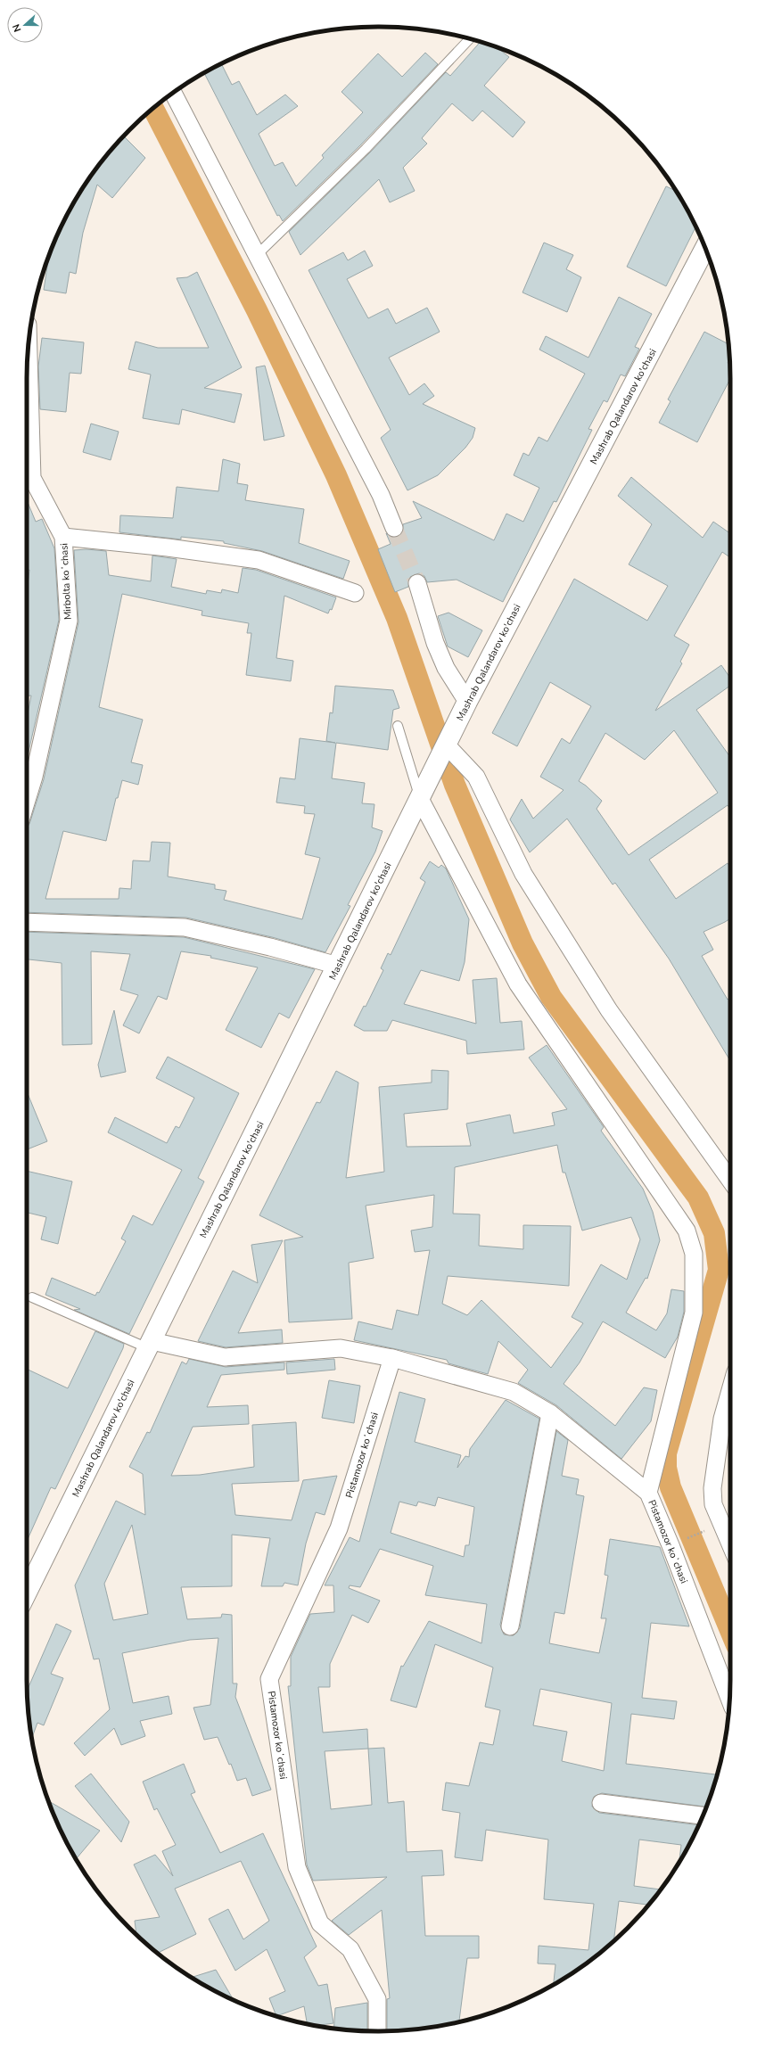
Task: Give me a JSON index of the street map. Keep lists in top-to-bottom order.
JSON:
{
  "streets": {
    "main road": ["Mashrab Qalandarov ko'chasi"],
    "street": ["Mirbolta koʻchasi", "Pistamozor koʻchasi"]
  },
  "north": "left"
}
